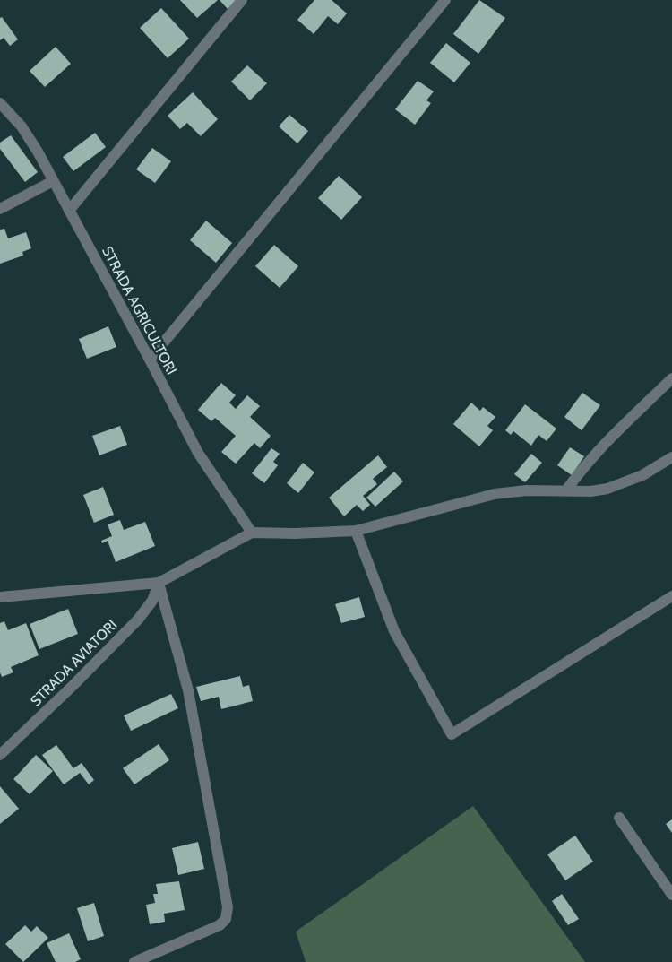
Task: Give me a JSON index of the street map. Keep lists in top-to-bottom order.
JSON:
{
  "streets": {
    "street": ["STRADA AGRICULTORI", "STRADA AVIATORI"]
  }
}
